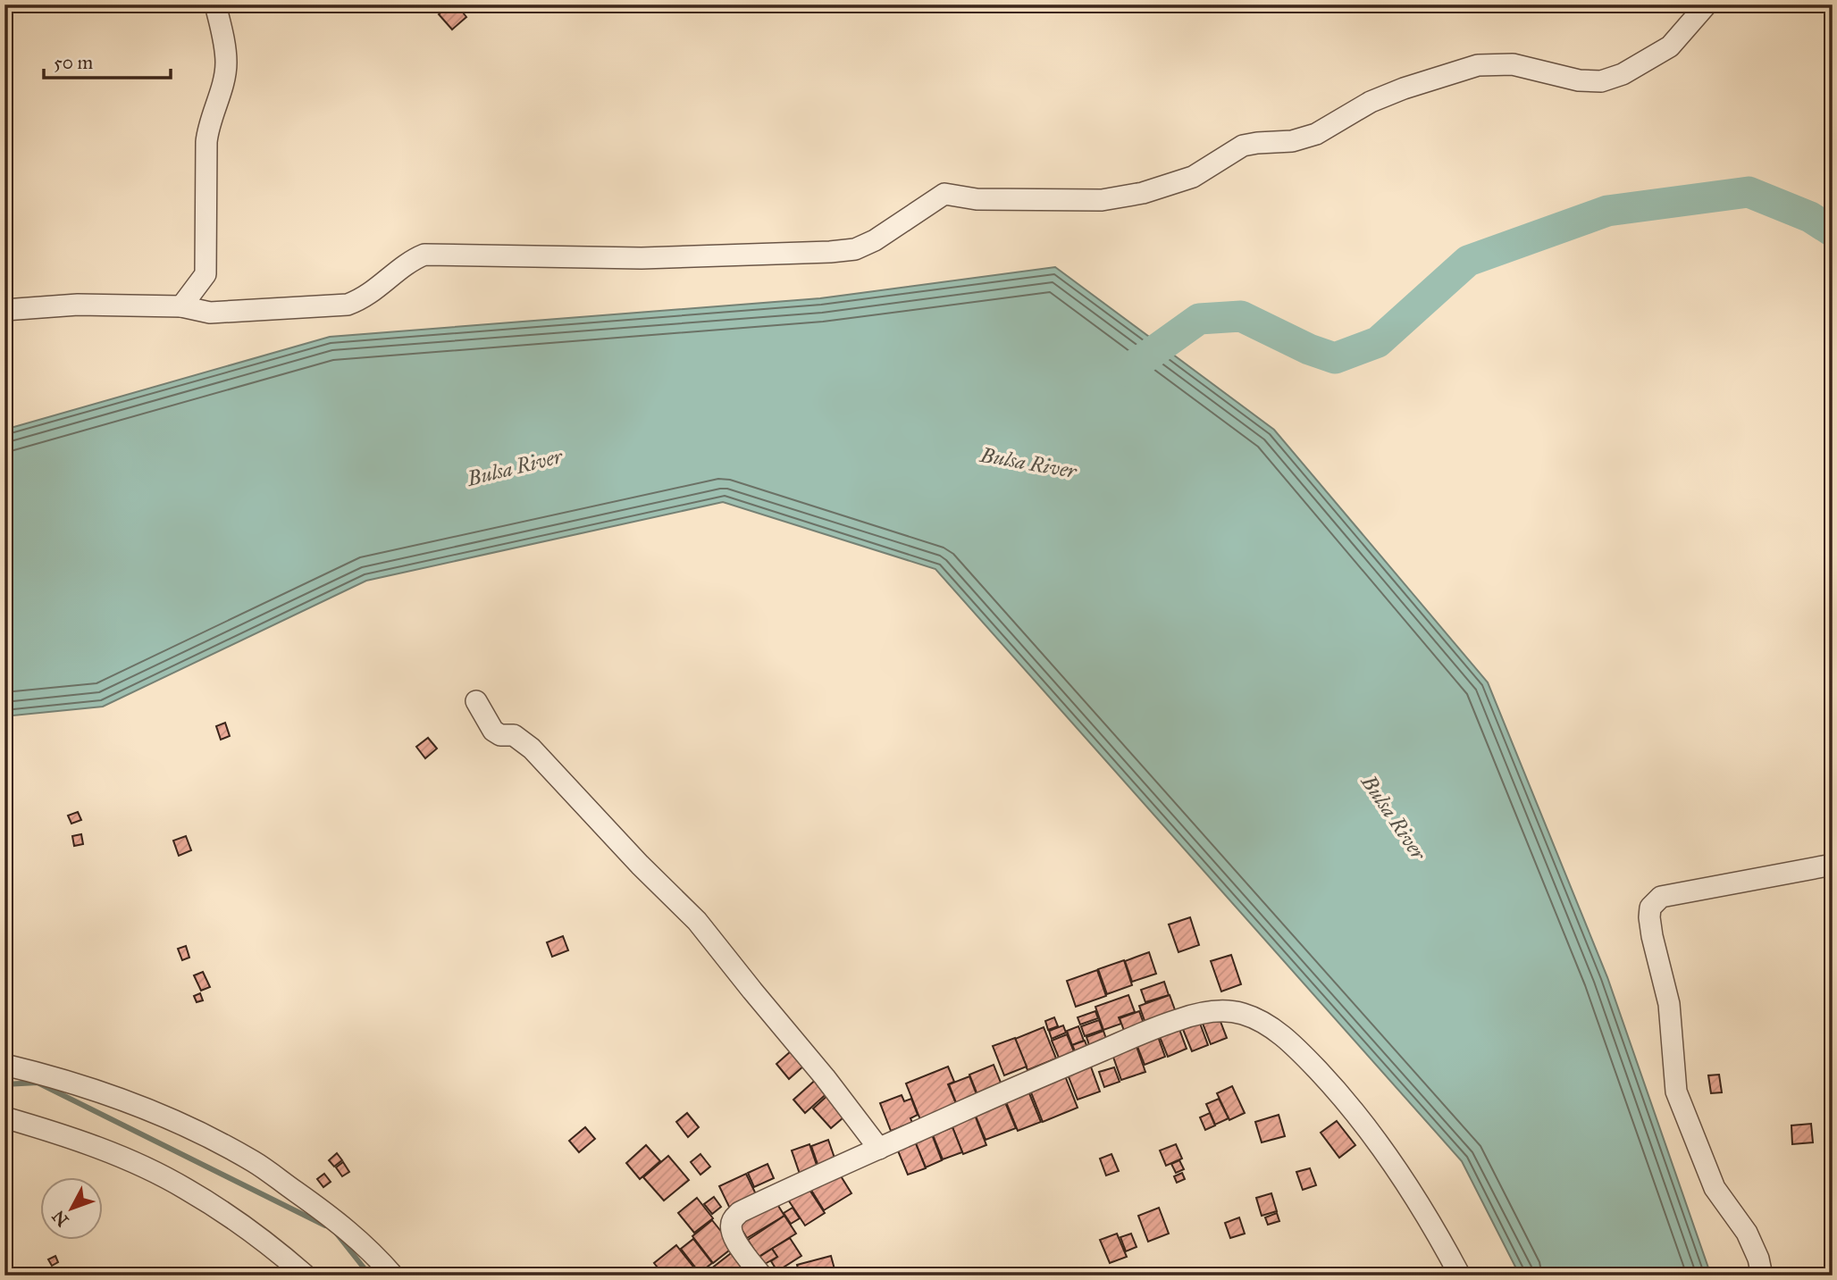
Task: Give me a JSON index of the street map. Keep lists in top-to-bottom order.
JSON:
{
  "water": ["Bulsa River"],
  "scale_bar": "50 m",
  "north": "bottom left"
}
